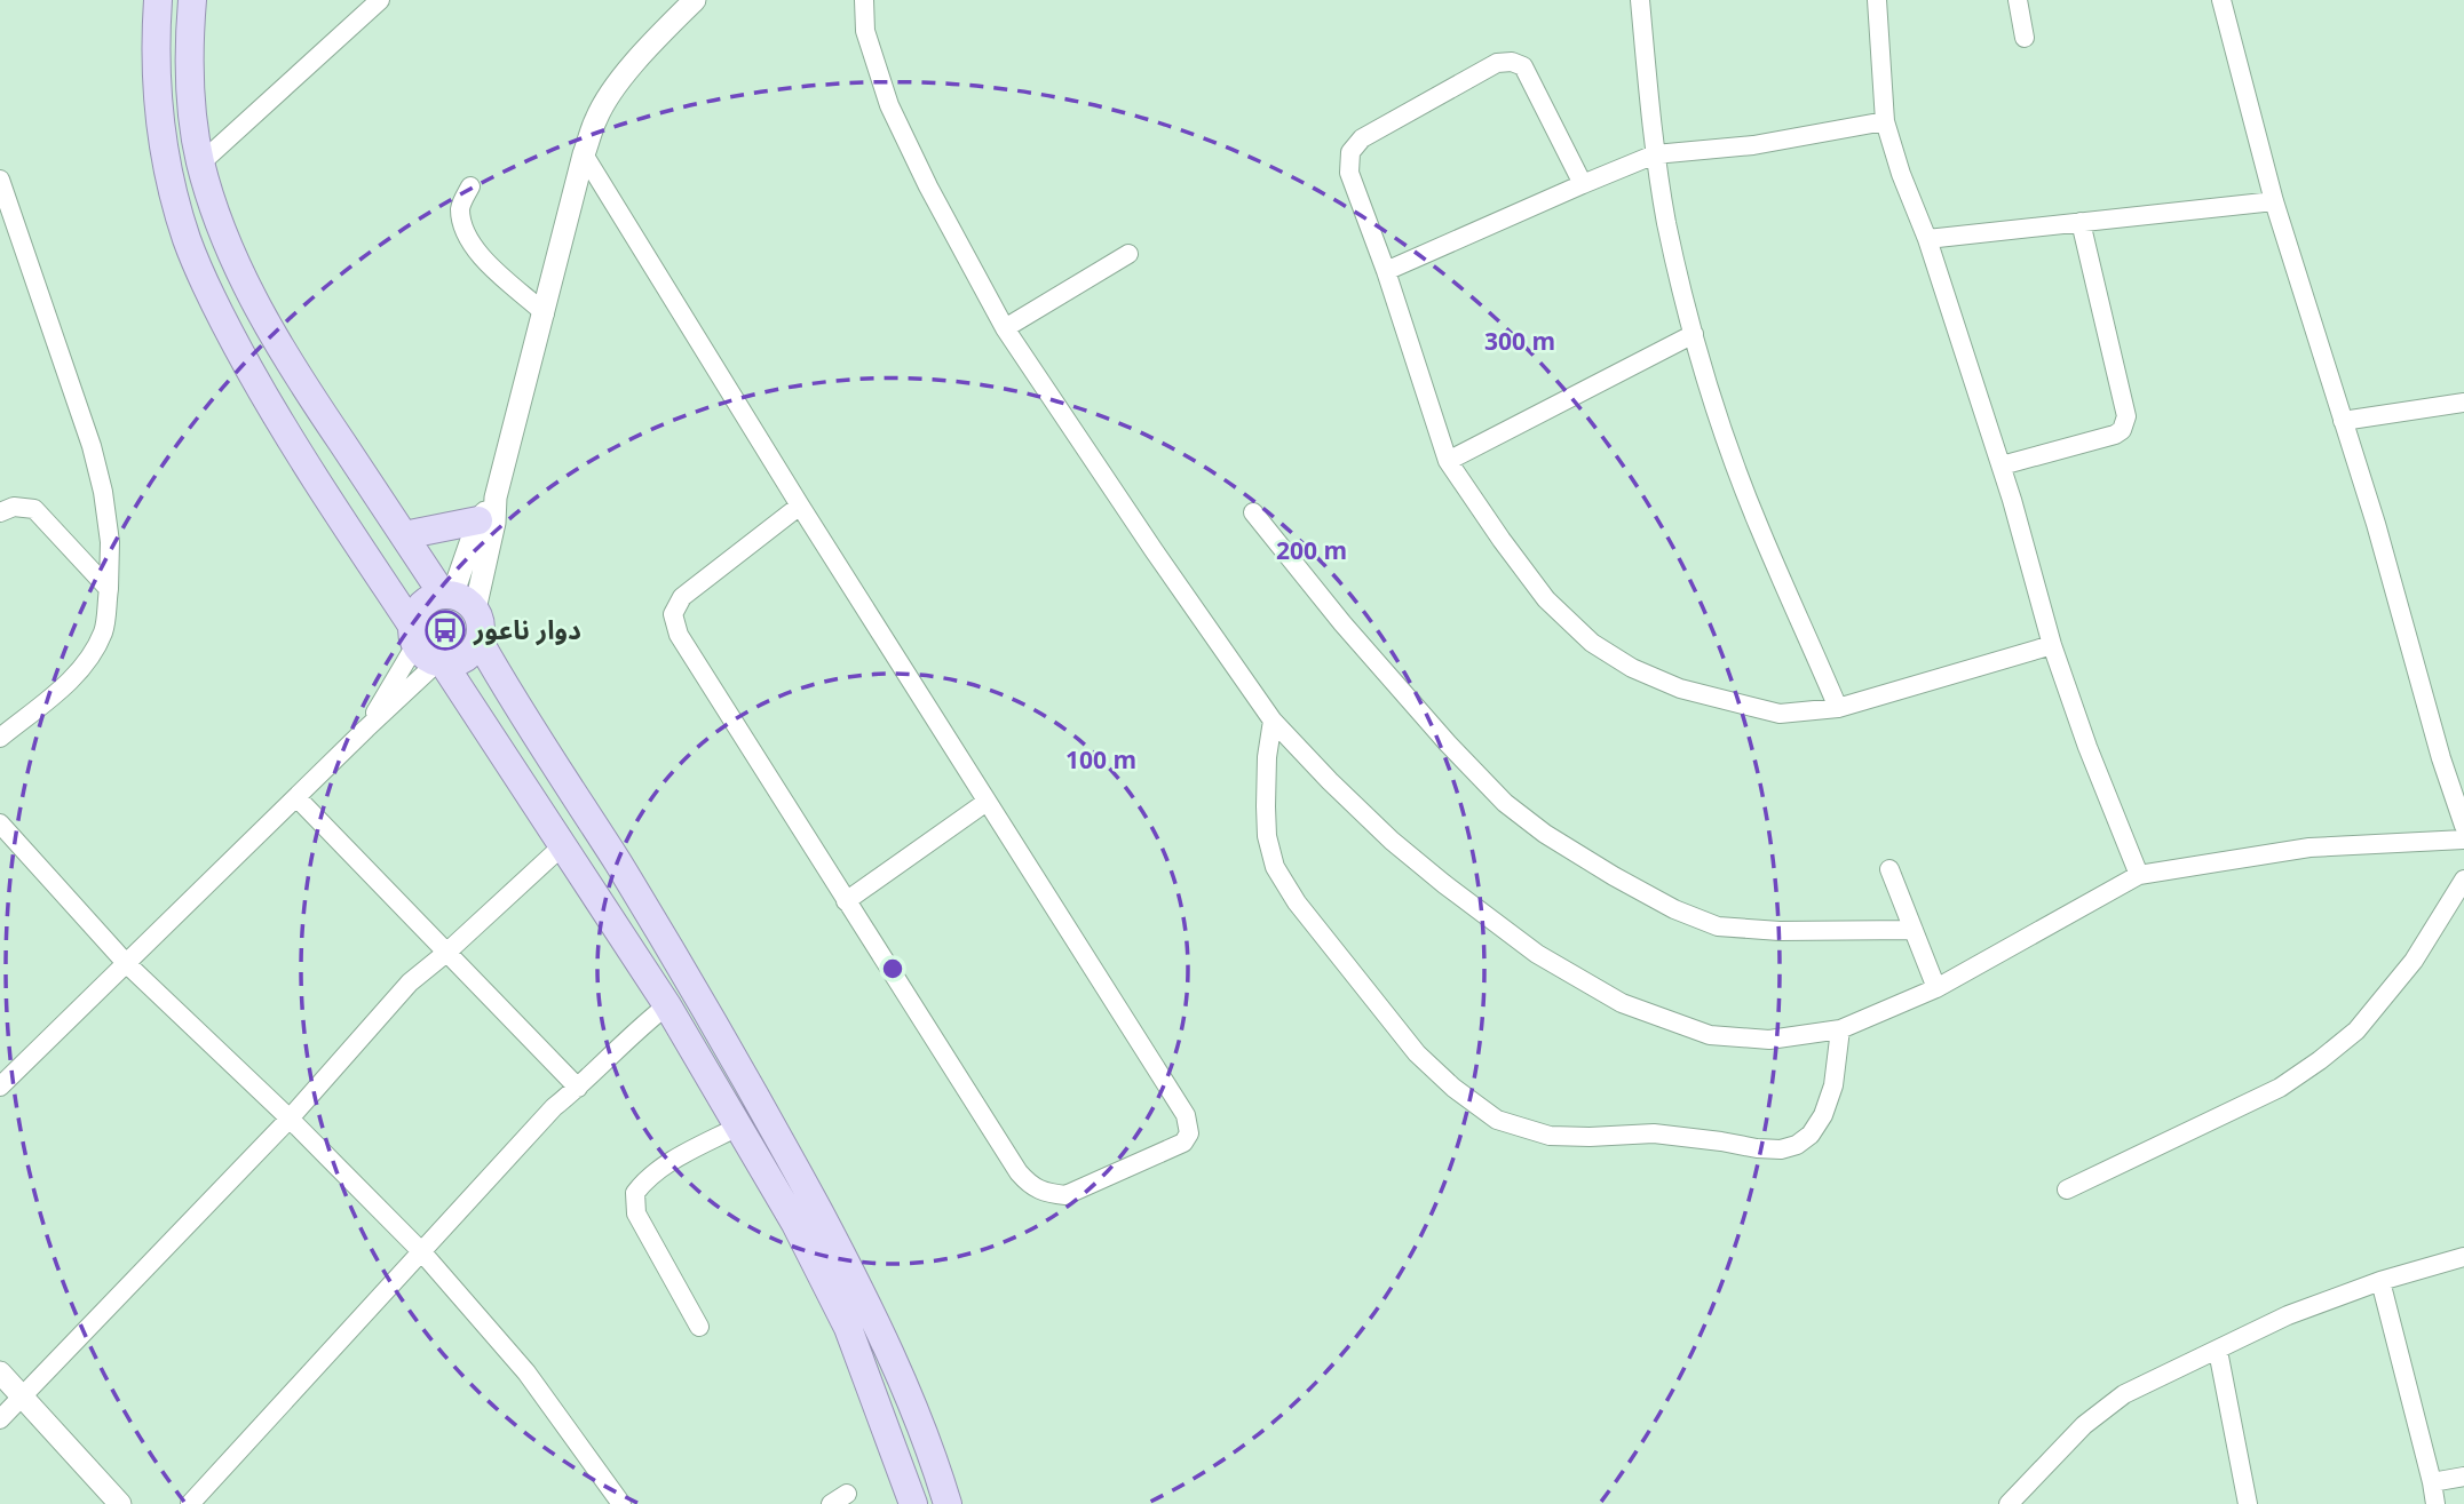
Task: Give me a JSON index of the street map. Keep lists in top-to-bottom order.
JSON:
{
  "places": {
    "bus stop": ["دوار ناعور"]
  },
  "rings": ["300 m", "200 m", "100 m"]
}
